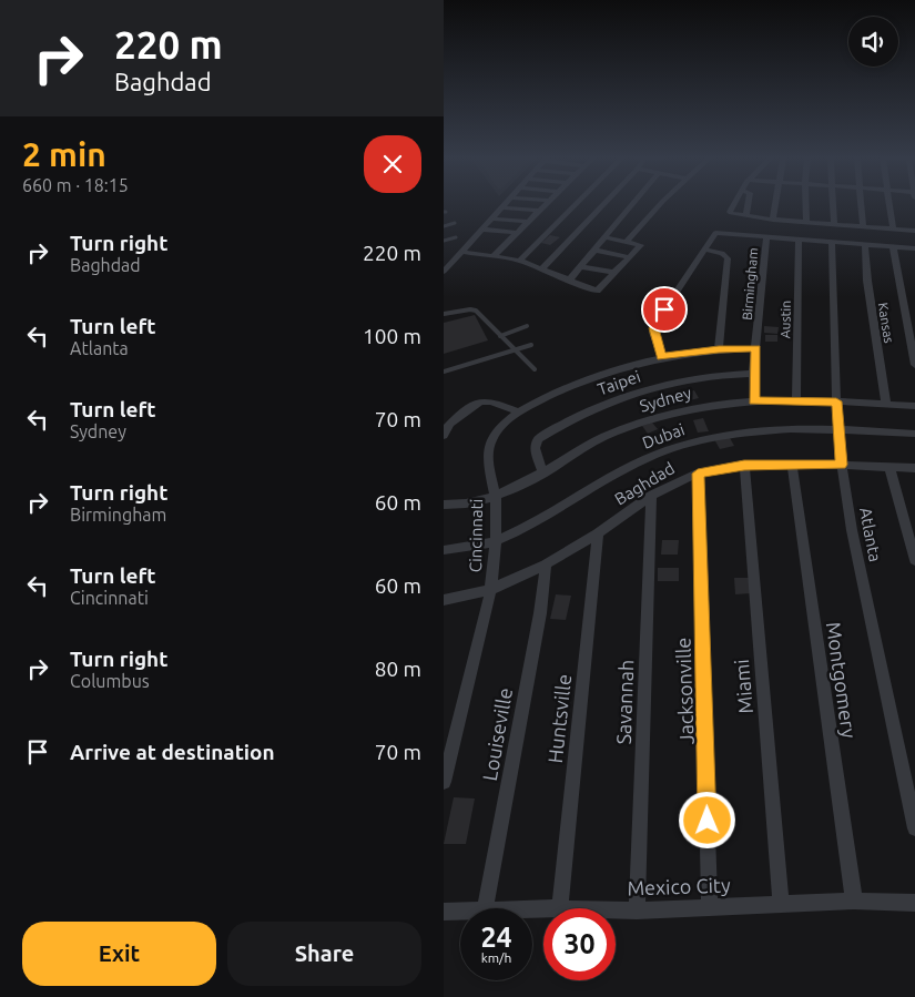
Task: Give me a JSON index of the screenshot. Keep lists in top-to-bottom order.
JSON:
{
  "streets": {
    "street": [
      "Birmingham",
      "Austin",
      "Kansas",
      "Taipei",
      "Sydney",
      "Dubai",
      "Baghdad",
      "Atlanta",
      "Cincinnati",
      "Montgomery",
      "Miami",
      "Jacksonville",
      "Savannah",
      "Huntsville",
      "Louiseville",
      "Mexico City"
    ]
  },
  "crossings": [
    ["Birmingham", "Taipei"],
    ["Birmingham", "Sydney"],
    ["Birmingham", "Cincinnati"],
    ["Austin", "Sydney"],
    ["Kansas", "Sydney"],
    ["Taipei", "Sydney"],
    ["Sydney", "Atlanta"],
    ["Sydney", "Cincinnati"],
    ["Dubai", "Atlanta"],
    ["Dubai", "Cincinnati"],
    ["Baghdad", "Atlanta"],
    ["Baghdad", "Cincinnati"],
    ["Baghdad", "Montgomery"],
    ["Baghdad", "Miami"],
    ["Baghdad", "Jacksonville"],
    ["Baghdad", "Savannah"],
    ["Baghdad", "Huntsville"],
    ["Baghdad", "Louiseville"],
    ["Montgomery", "Mexico City"],
    ["Miami", "Mexico City"],
    ["Jacksonville", "Mexico City"],
    ["Savannah", "Mexico City"]
  ],
  "page": {
    "turn": ["220 m", "Baghdad"],
    "heading": ["2 min", "660 m · 18:15"],
    "list": [
      {
        "name": "Turn right",
        "note": "Baghdad",
        "value": "220 m"
      },
      {
        "name": "Turn left",
        "note": "Atlanta",
        "value": "100 m"
      },
      {
        "name": "Turn left",
        "note": "Sydney",
        "value": "70 m"
      },
      {
        "name": "Turn right",
        "note": "Birmingham",
        "value": "60 m"
      },
      {
        "name": "Turn left",
        "note": "Cincinnati",
        "value": "60 m"
      },
      {
        "name": "Turn right",
        "note": "Columbus",
        "value": "80 m"
      },
      {
        "name": "Arrive at destination",
        "value": "70 m"
      }
    ],
    "speed": "24 km/h",
    "limit": "30",
    "buttons": ["Exit", "Share"]
  }
}
